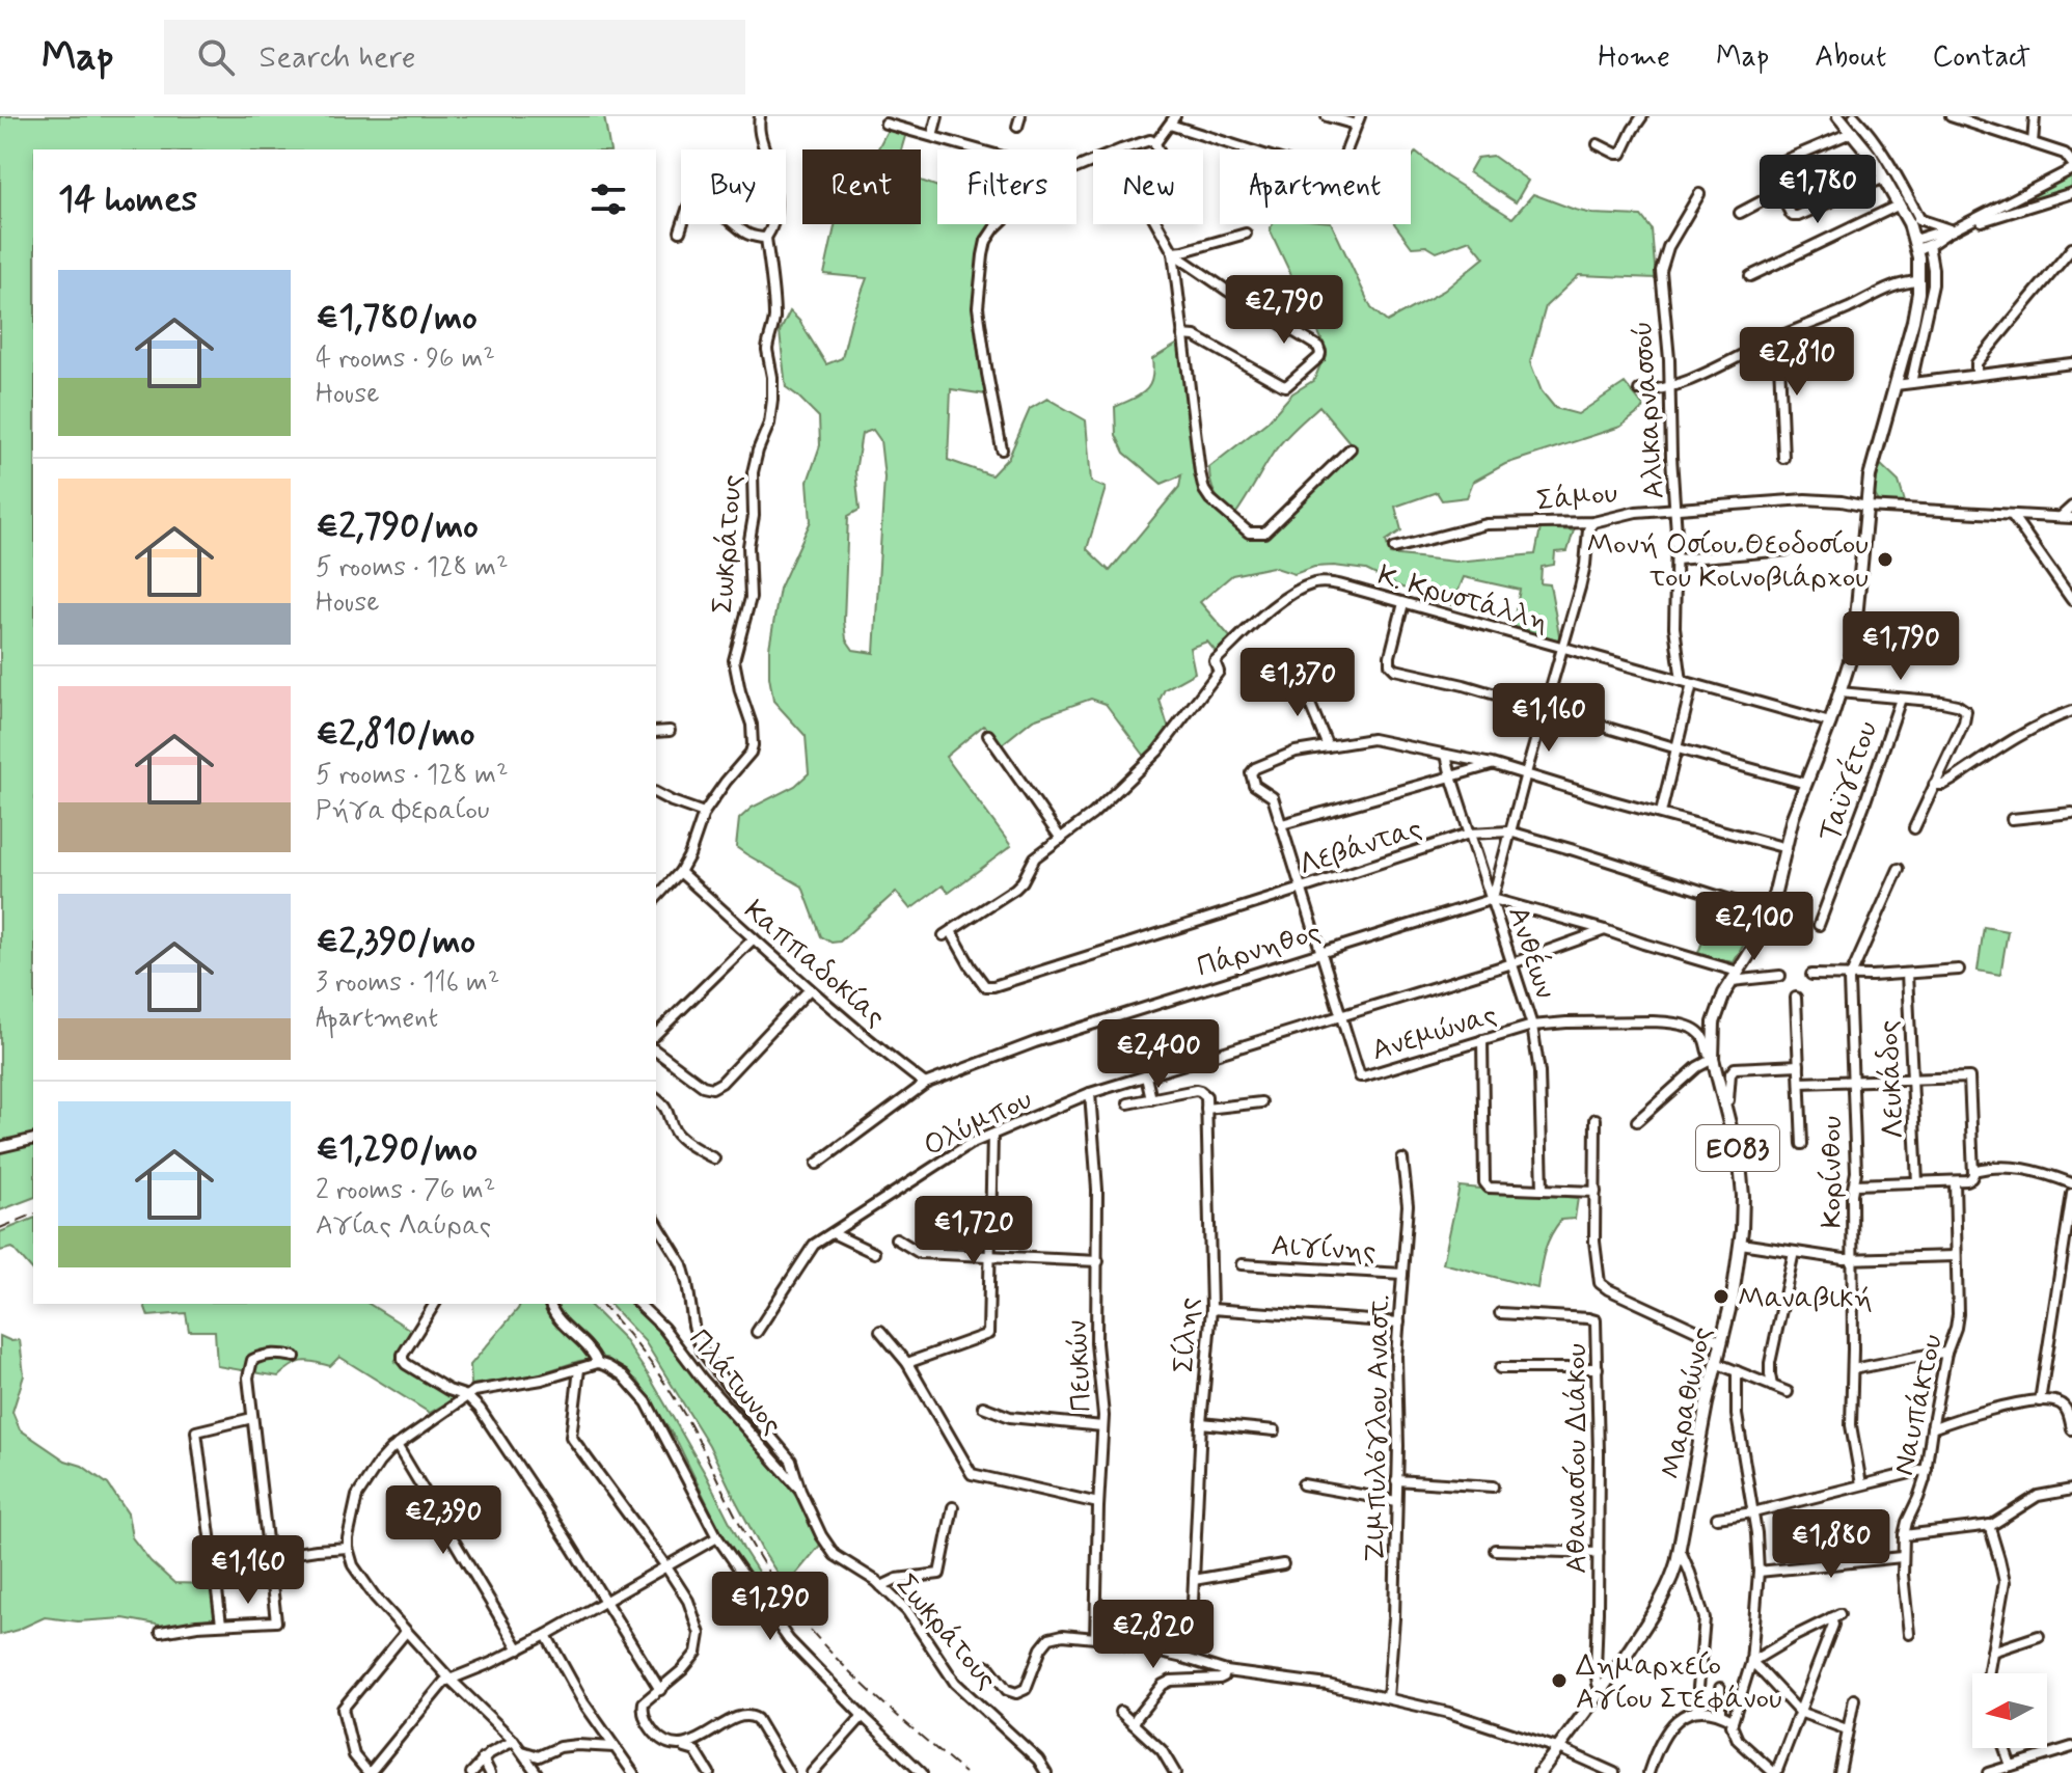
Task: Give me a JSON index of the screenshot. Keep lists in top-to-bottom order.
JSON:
{
  "streets": {
    "main road": ["ΕΟ83", "Μαραθώνος"],
    "street": [
      "Αλικαρνασσού",
      "Σάμου",
      "Σωκράτους",
      "Κ. Κρυστάλλη",
      "Ταϋγέτου",
      "Λεβάντας",
      "Πάρνηθος",
      "Ανθέων",
      "Καππαδοκίας",
      "Ανεμώνας",
      "Λευκάδος",
      "Ολύμπου",
      "Κορίνθου",
      "Αιγίνης",
      "Σίλης",
      "Πευκών",
      "Πλάτωνος",
      "Ναυπάκτου",
      "Ζιμπυλόγλου Αναστ.",
      "Αθανασίου Διάκου"
    ]
  },
  "crossings": [
    ["Αλικαρνασσού", "Σάμου"],
    ["Αλικαρνασσού", "Κ. Κρυστάλλη"],
    ["Σάμου", "Μαραθώνος"],
    ["Σωκράτους", "Καππαδοκίας"],
    ["Σωκράτους", "Πλάτωνος"],
    ["Κ. Κρυστάλλη", "Λεβάντας"],
    ["Κ. Κρυστάλλη", "Μαραθώνος"],
    ["Λεβάντας", "Ανθέων"],
    ["Λεβάντας", "Ανεμώνας"],
    ["Πάρνηθος", "Ανθέων"],
    ["Πάρνηθος", "Καππαδοκίας"],
    ["Πάρνηθος", "Ανεμώνας"],
    ["Ανθέων", "Ανεμώνας"],
    ["Ανθέων", "Ολύμπου"],
    ["Ανεμώνας", "Ολύμπου"],
    ["Ανεμώνας", "Μαραθώνος"],
    ["Ολύμπου", "Πευκών"],
    ["Αιγίνης", "Ζιμπυλόγλου Αναστ."],
    ["Μαραθώνος", "Αθανασίου Διάκου"]
  ],
  "places": ["Μονή Οσίου Θεοδοσίου του Κοινοβιάρχου", "Μαναβική", "Δημαρχείο Αγίου Στεφάνου"],
  "north": "left",
  "page": {
    "header": "Map",
    "search": "Search here",
    "nav": [
      "Home",
      "Map",
      "About",
      "Contact"
    ],
    "chip": [
      "Buy",
      "Rent",
      "Filters",
      "New",
      "Apartment"
    ],
    "heading": "14 homes",
    "price": [
      "€1,780",
      "€2,790",
      "€2,810",
      "€1,790",
      "€1,370",
      "€1,160",
      "€2,100",
      "€2,400",
      "€1,720",
      "€2,390",
      "€1,880",
      "€1,160",
      "€1,290",
      "€2,820"
    ],
    "list": [
      {
        "name": "€1,780/mo",
        "note": "4 rooms · 96 m² · House"
      },
      {
        "name": "€2,790/mo",
        "note": "5 rooms · 128 m² · House"
      },
      {
        "name": "€2,810/mo",
        "note": "5 rooms · 128 m² · Ρήγα Φεραίου"
      },
      {
        "name": "€2,390/mo",
        "note": "3 rooms · 116 m² · Apartment"
      },
      {
        "name": "€1,290/mo",
        "note": "2 rooms · 76 m² · Αγίας Λαύρας"
      }
    ]
  }
}
